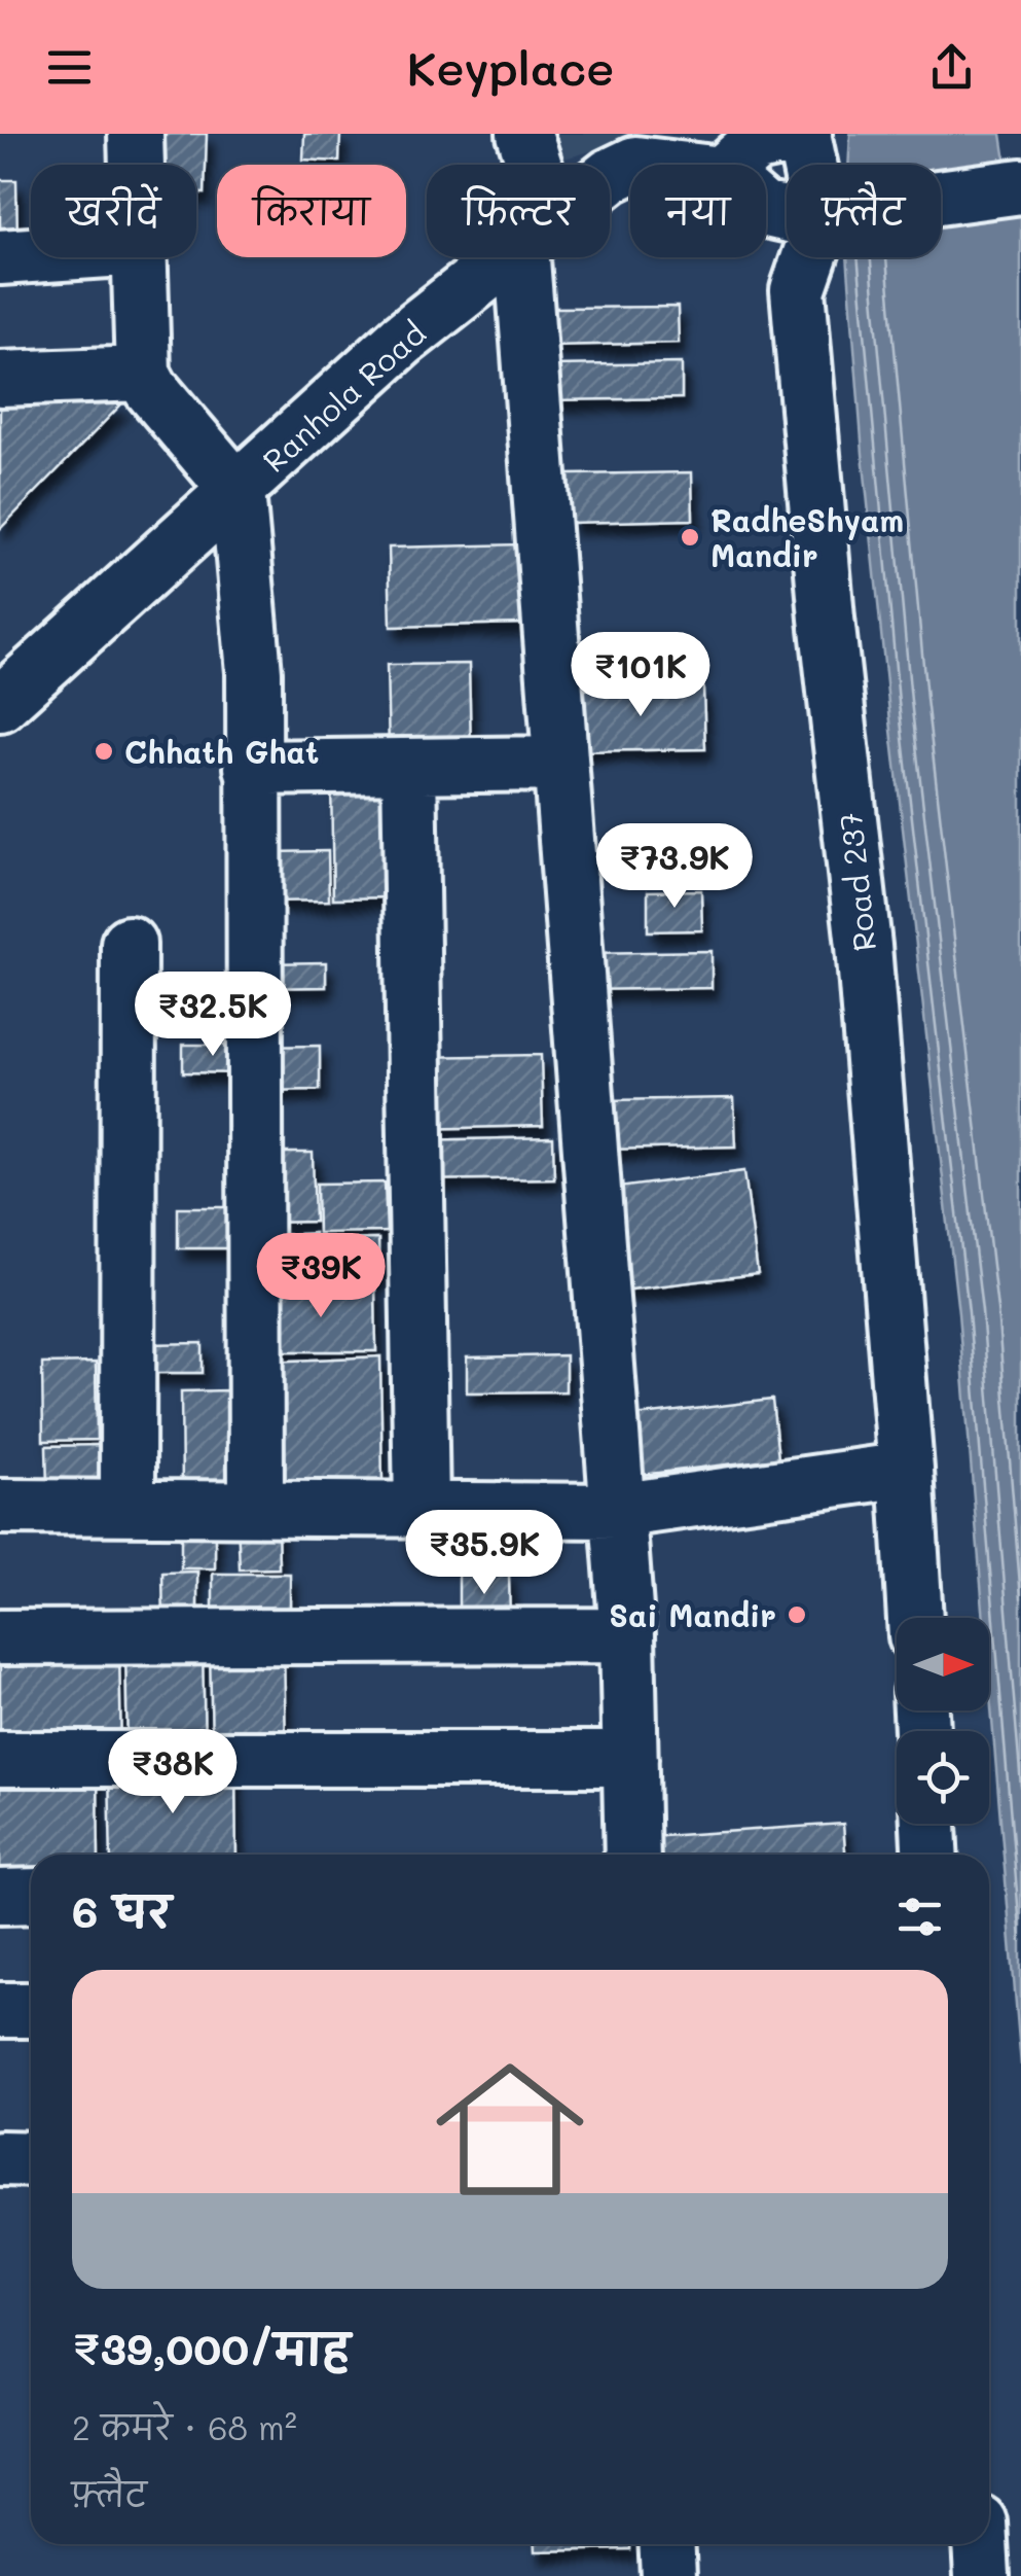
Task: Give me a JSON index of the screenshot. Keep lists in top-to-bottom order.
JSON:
{
  "streets": {
    "street": ["Ranhola Road", "Road 237"]
  },
  "places": ["RadheShyam Mandir", "Chhath Ghat", "Sai Mandir"],
  "north": "right",
  "page": {
    "header": "Keyplace",
    "chip": [
      "खरीदें",
      "किराया",
      "फ़िल्टर",
      "नया",
      "फ़्लैट"
    ],
    "price": [
      "₹101K",
      "₹73.9K",
      "₹32.5K",
      "₹39K",
      "₹35.9K",
      "₹38K"
    ],
    "heading": "6 घर",
    "list": [
      {
        "name": "₹39,000/माह",
        "note": "2 कमरे · 68 m² · फ़्लैट"
      }
    ]
  }
}
